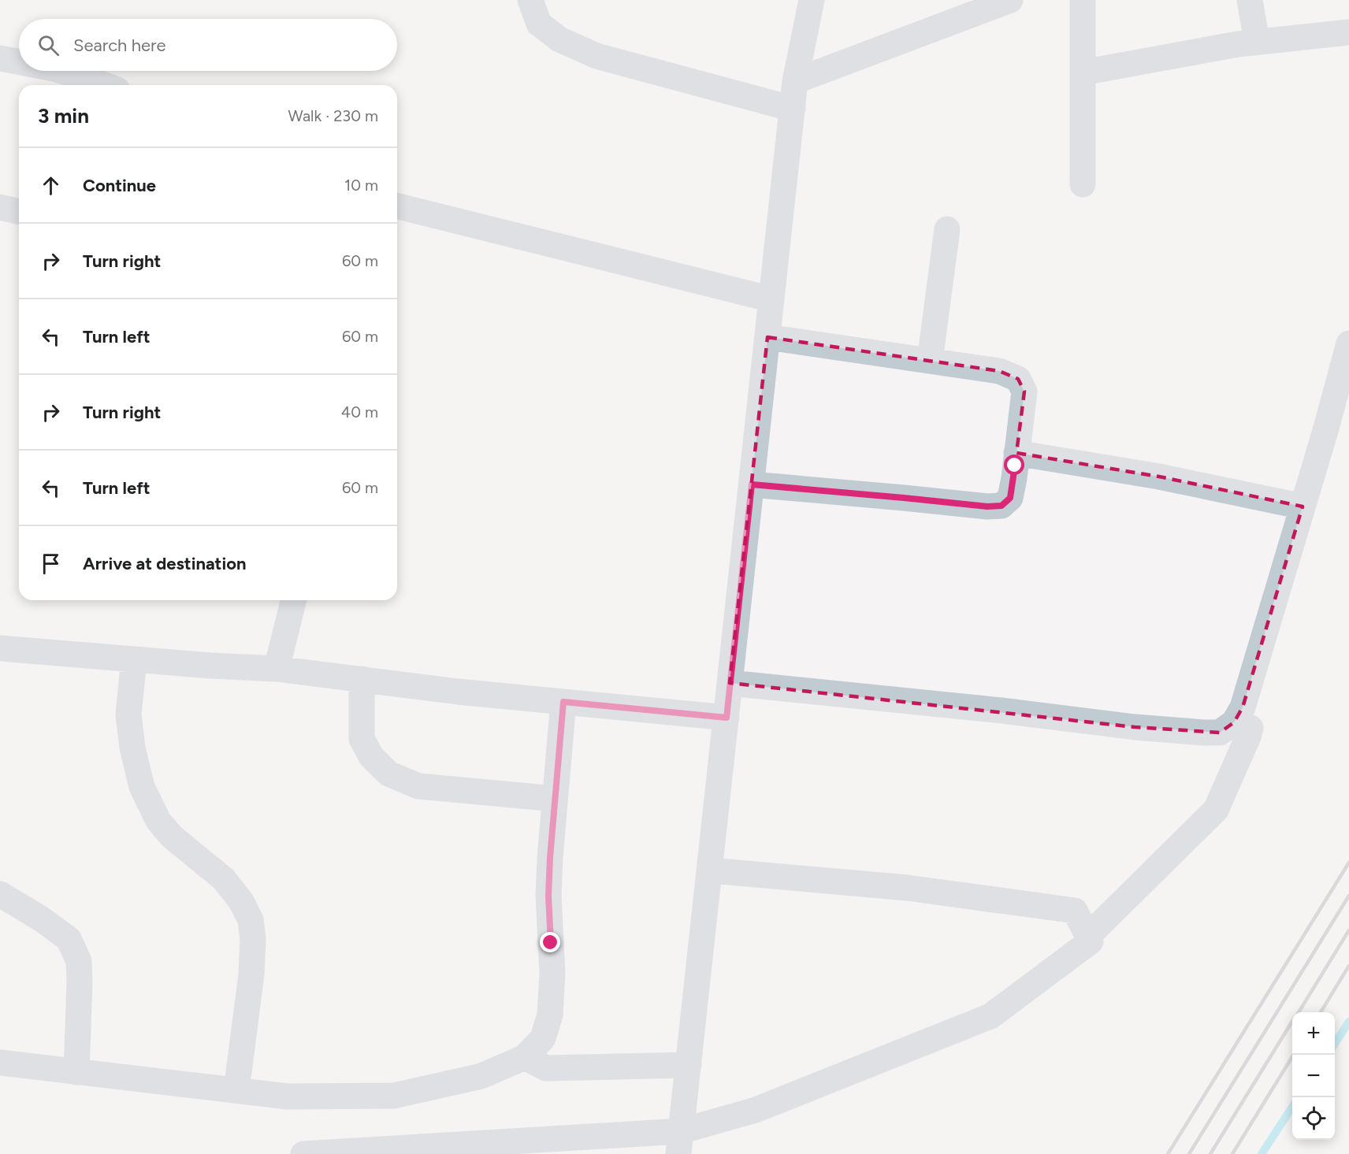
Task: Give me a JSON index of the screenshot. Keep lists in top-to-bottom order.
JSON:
{
  "page": {
    "search": "Search here",
    "heading": ["3 min", "Walk · 230 m"],
    "list": [
      ["Continue", "10 m"],
      ["Turn right", "60 m"],
      ["Turn left", "60 m"],
      ["Turn right", "40 m"],
      ["Turn left", "60 m"],
      "Arrive at destination"
    ],
    "map_buttons": ["+", "−"]
  }
}
